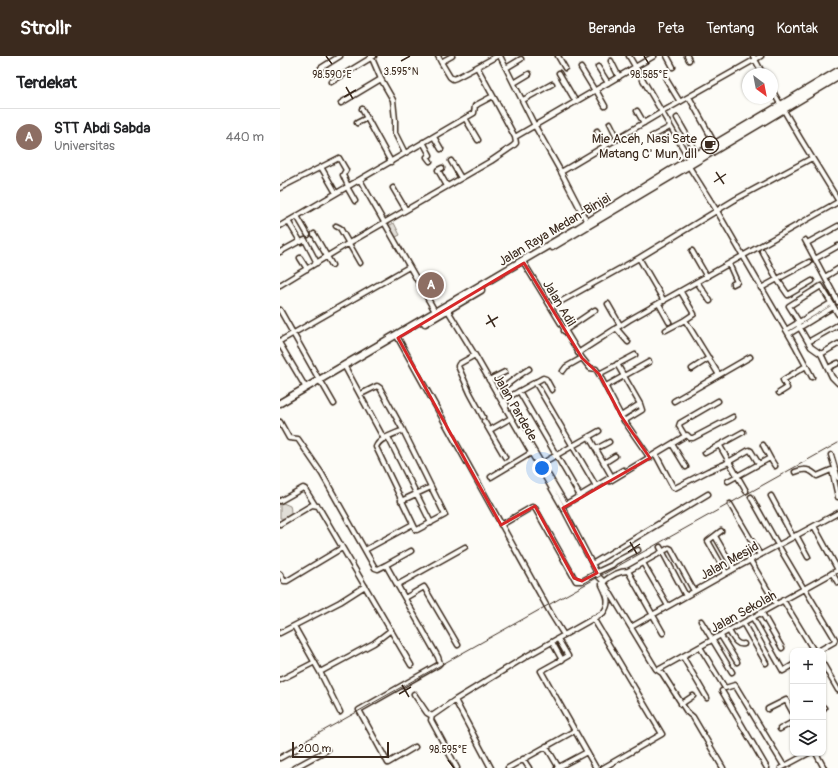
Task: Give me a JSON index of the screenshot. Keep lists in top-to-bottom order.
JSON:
{
  "streets": {
    "highway": ["Jalan Raya Medan-Binjai"],
    "street": [
      "Jalan Adil",
      "Jalan Pardede",
      "Jalan Mesjid",
      "Jalan Sekolah"
    ]
  },
  "crossings": [
    ["Jalan Raya Medan-Binjai", "Jalan Adil"],
    ["Jalan Raya Medan-Binjai", "Jalan Pardede"],
    ["Jalan Pardede", "Jalan Mesjid"],
    ["Jalan Pardede", "Jalan Sekolah"]
  ],
  "places": {
    "cafe": ["Mie Aceh, Nasi Sate Matang C' Mun, dll"]
  },
  "scale_bar": "200 m",
  "north": "bottom right",
  "page": {
    "header": "Strollr",
    "nav": [
      "Beranda",
      "Peta",
      "Tentang",
      "Kontak"
    ],
    "heading": "Terdekat",
    "list": [
      {
        "mark": "A",
        "name": "STT Abdi Sabda",
        "note": "Universitas",
        "value": "440 m"
      }
    ],
    "pins": "A",
    "map_buttons": ["+", "−"],
    "scale": "200 m"
  },
  "coordinates": [
    "3.595°N",
    "98.590°E",
    "98.585°E",
    "98.595°E"
  ]
}
